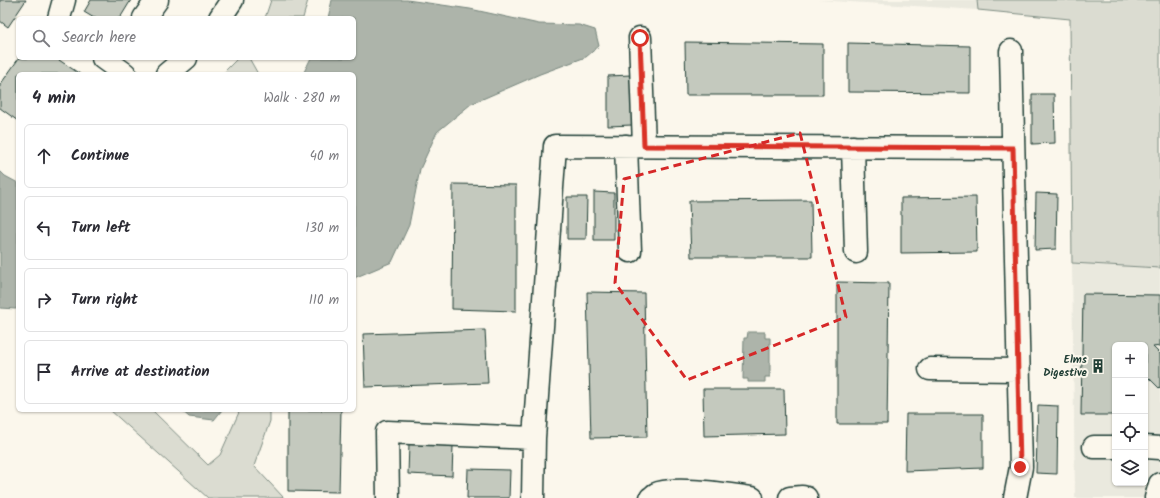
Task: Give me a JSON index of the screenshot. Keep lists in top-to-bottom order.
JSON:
{
  "places": {
    "building": ["Elms Digestive"]
  },
  "page": {
    "search": "Search here",
    "heading": ["4 min", "Walk · 280 m"],
    "list": [
      ["Continue", "40 m"],
      ["Turn left", "130 m"],
      ["Turn right", "110 m"],
      "Arrive at destination"
    ],
    "map_buttons": ["+", "−"]
  }
}
